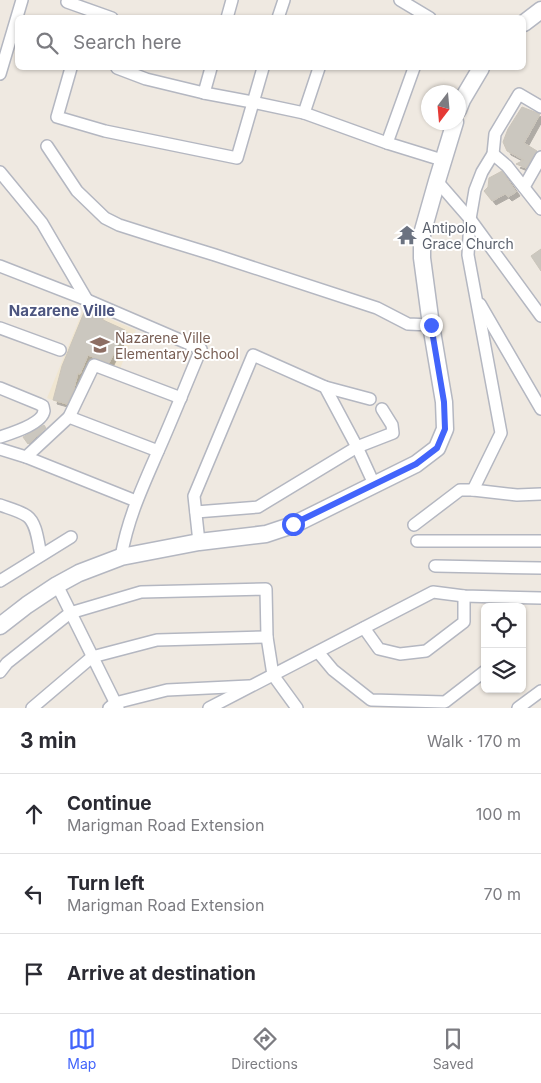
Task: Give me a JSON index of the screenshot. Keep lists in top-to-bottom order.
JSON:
{
  "districts": ["Nazarene Ville"],
  "places": {
    "temple": ["Antipolo Grace Church"],
    "school or university": ["Nazarene Ville Elementary School"]
  },
  "north": "bottom",
  "page": {
    "search": "Search here",
    "heading": ["3 min", "Walk · 170 m"],
    "list": [
      ["Continue", "Marigman Road Extension", "100 m"],
      ["Turn left", "Marigman Road Extension", "70 m"],
      "Arrive at destination"
    ],
    "nav": ["Map", "Directions", "Saved"]
  }
}
